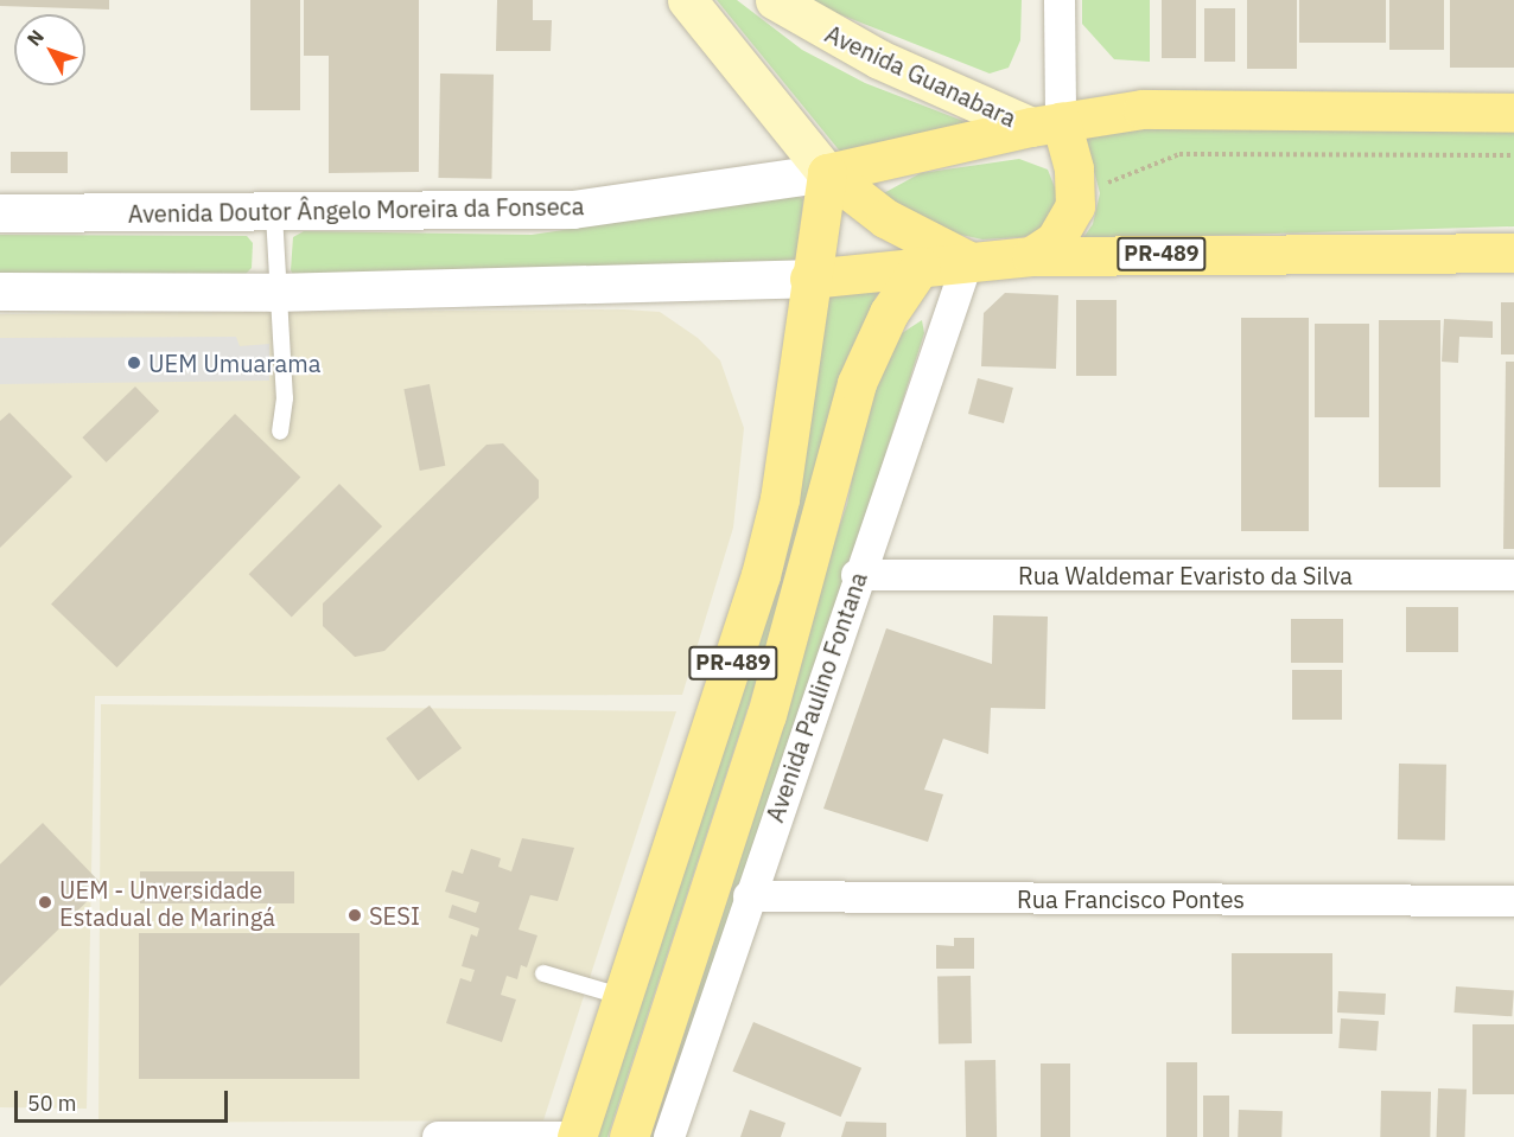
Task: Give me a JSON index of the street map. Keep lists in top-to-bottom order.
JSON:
{
  "streets": {
    "main road": ["Avenida Guanabara", "Avenida Doutor Ângelo Moreira da Fonseca", "PR-489"],
    "street": ["Rua Waldemar Evaristo da Silva", "Avenida Paulino Fontana", "Rua Francisco Pontes"]
  },
  "crossings": [
    ["Avenida Guanabara", "Avenida Doutor Ângelo Moreira da Fonseca"],
    ["Avenida Doutor Ângelo Moreira da Fonseca", "PR-489"],
    ["PR-489", "Avenida Paulino Fontana"],
    ["Rua Waldemar Evaristo da Silva", "Avenida Paulino Fontana"],
    ["Avenida Paulino Fontana", "Rua Francisco Pontes"]
  ],
  "places": ["UEM Umuarama", "UEM - Unversidade Estadual de Maringá", "SESI"],
  "scale_bar": "50 m",
  "north": "top left"
}
